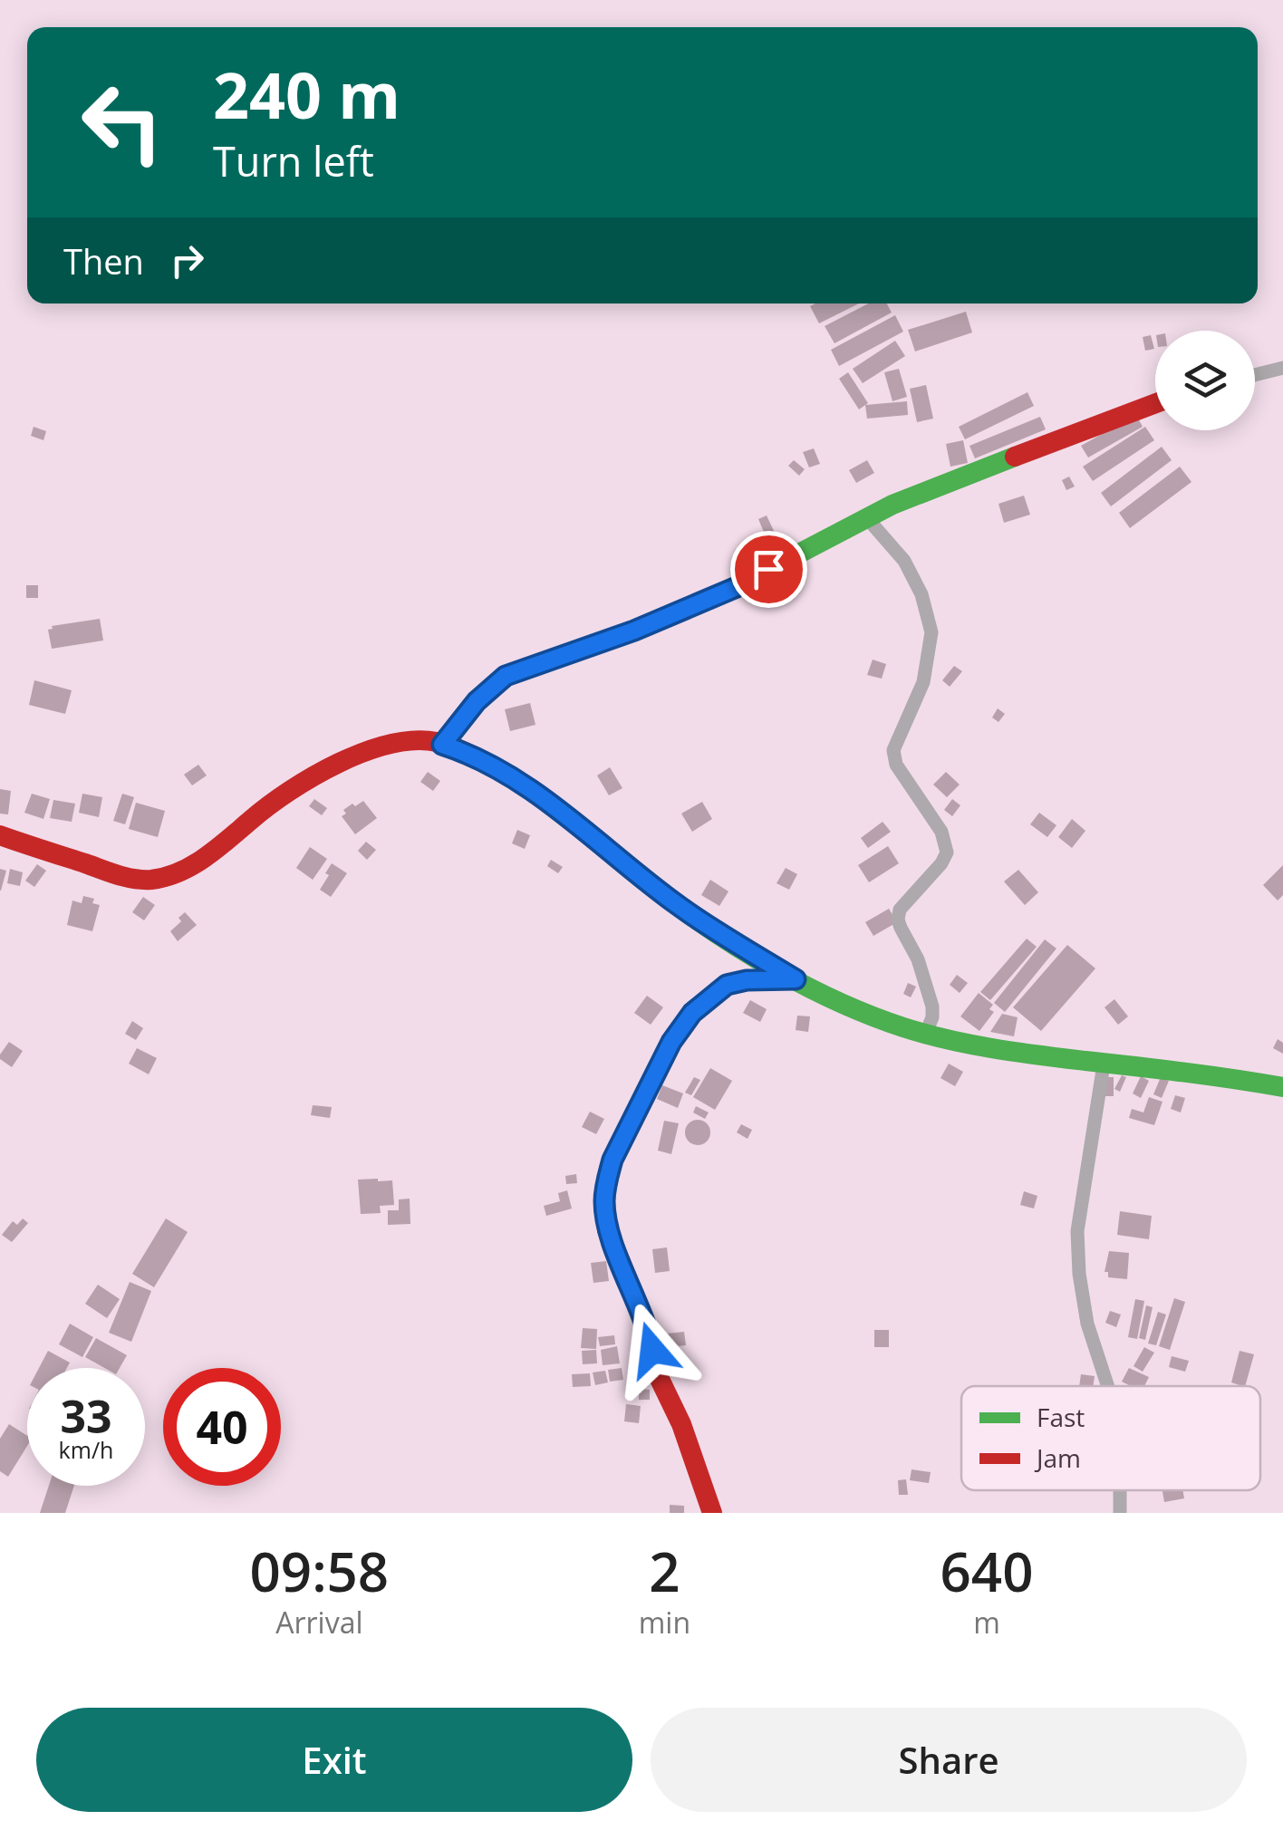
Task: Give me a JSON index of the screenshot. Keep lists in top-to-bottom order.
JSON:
{
  "legend": ["Fast", "Jam"],
  "page": {
    "turn": ["240 m", "Turn left"],
    "then": "Then",
    "speed": "33 km/h",
    "limit": "40",
    "eta": [
      "09:58",
      "Arrival",
      "2",
      "min",
      "640",
      "m"
    ],
    "buttons": ["Exit", "Share"]
  }
}
